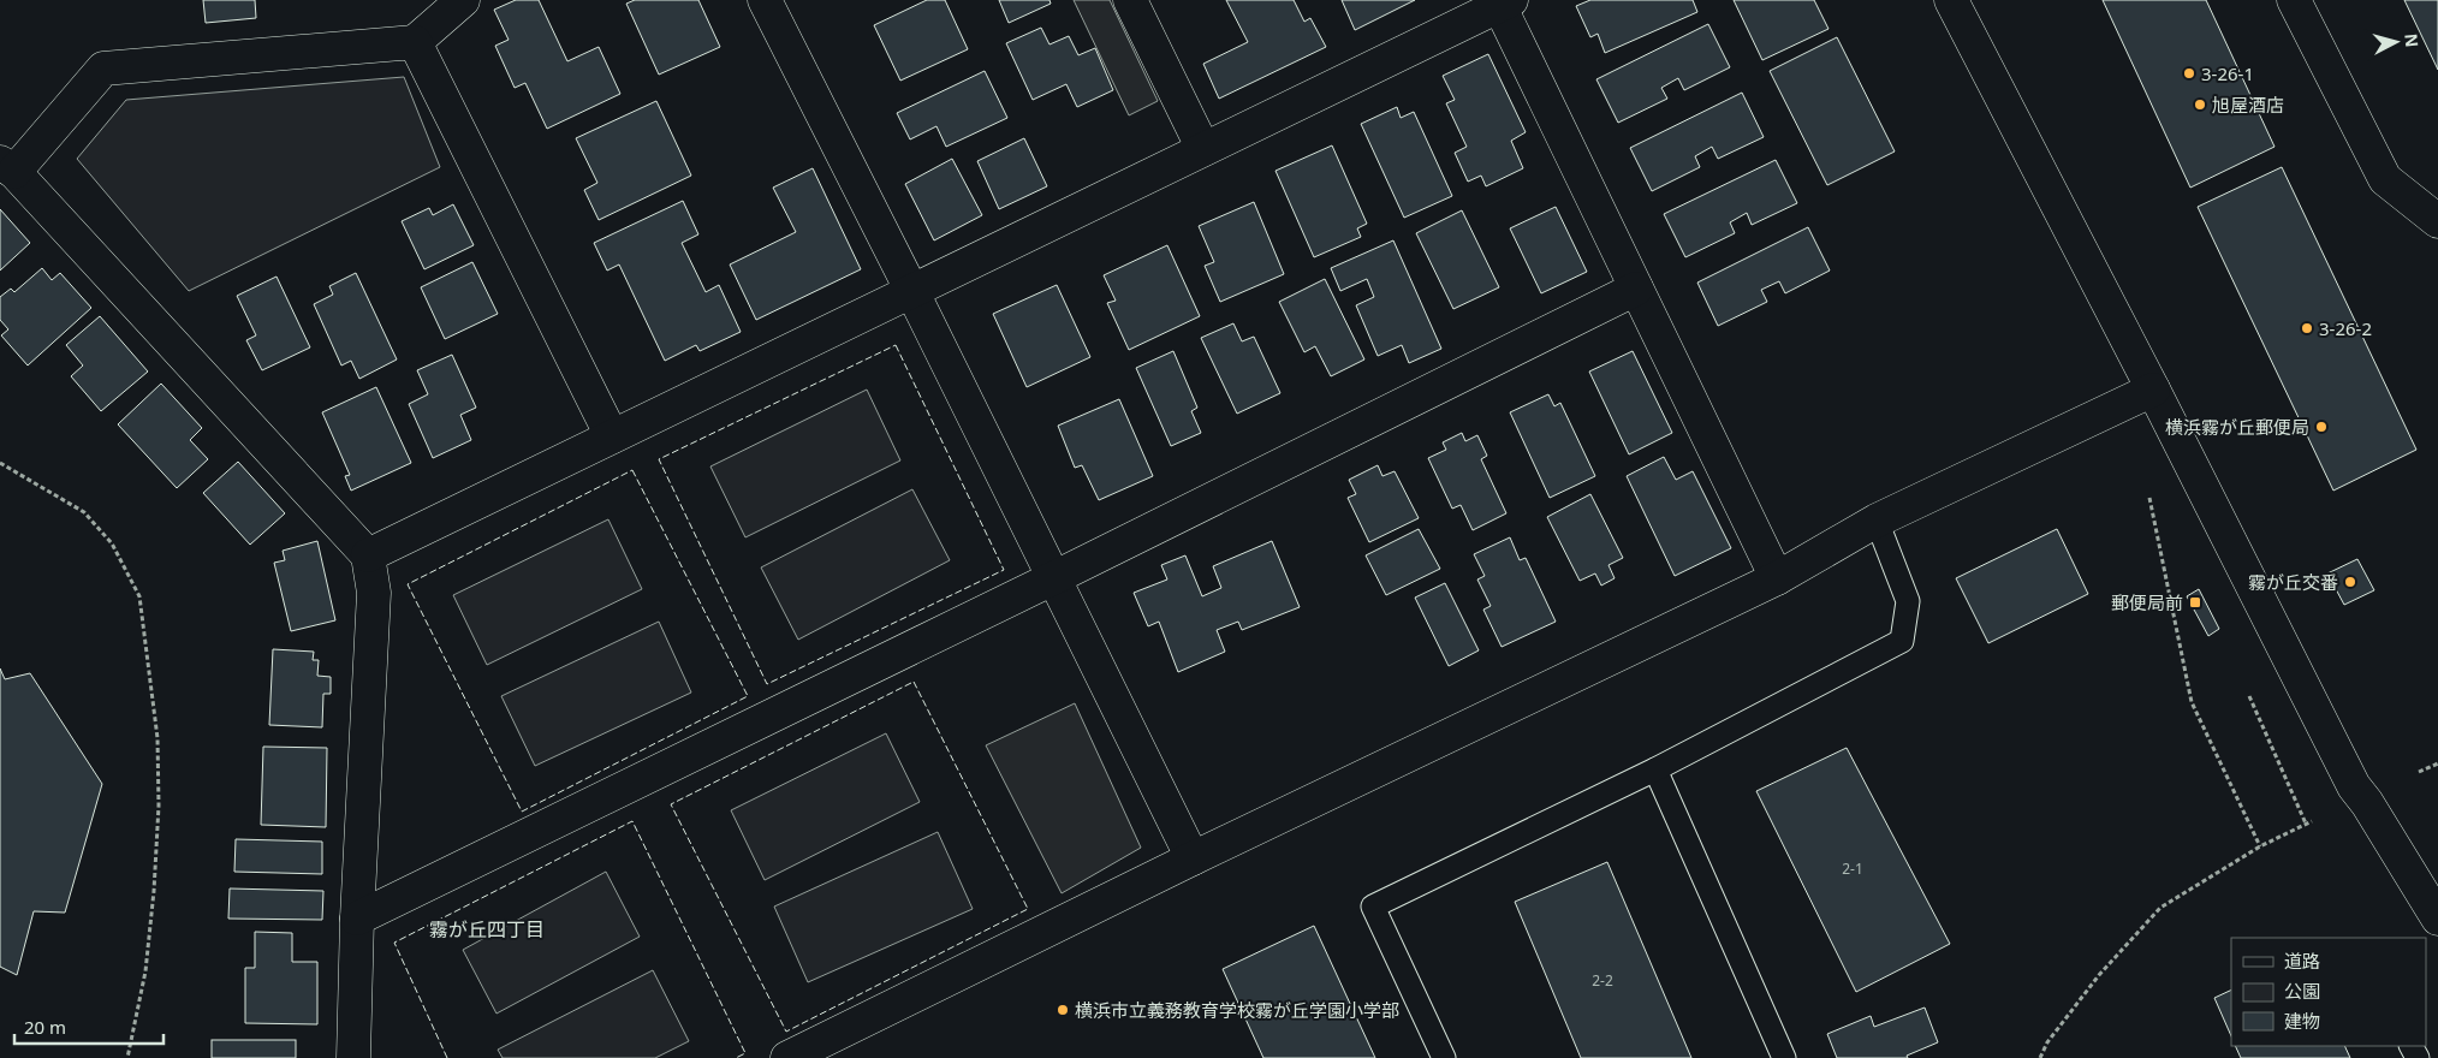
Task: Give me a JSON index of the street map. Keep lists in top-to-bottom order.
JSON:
{
  "districts": ["霧が丘四丁目"],
  "places": {
    "other": [
      "3-26-1",
      "旭屋酒店",
      "3-26-2",
      "横浜霧が丘郵便局",
      "霧が丘交番",
      "横浜市立義務教育学校霧が丘学園小学部"
    ],
    "transit": ["郵便局前"]
  },
  "house_numbers": ["2-1", "2-2"],
  "legend": ["道路", "公園", "建物"],
  "scale_bar": "20 m",
  "north": "right"
}
